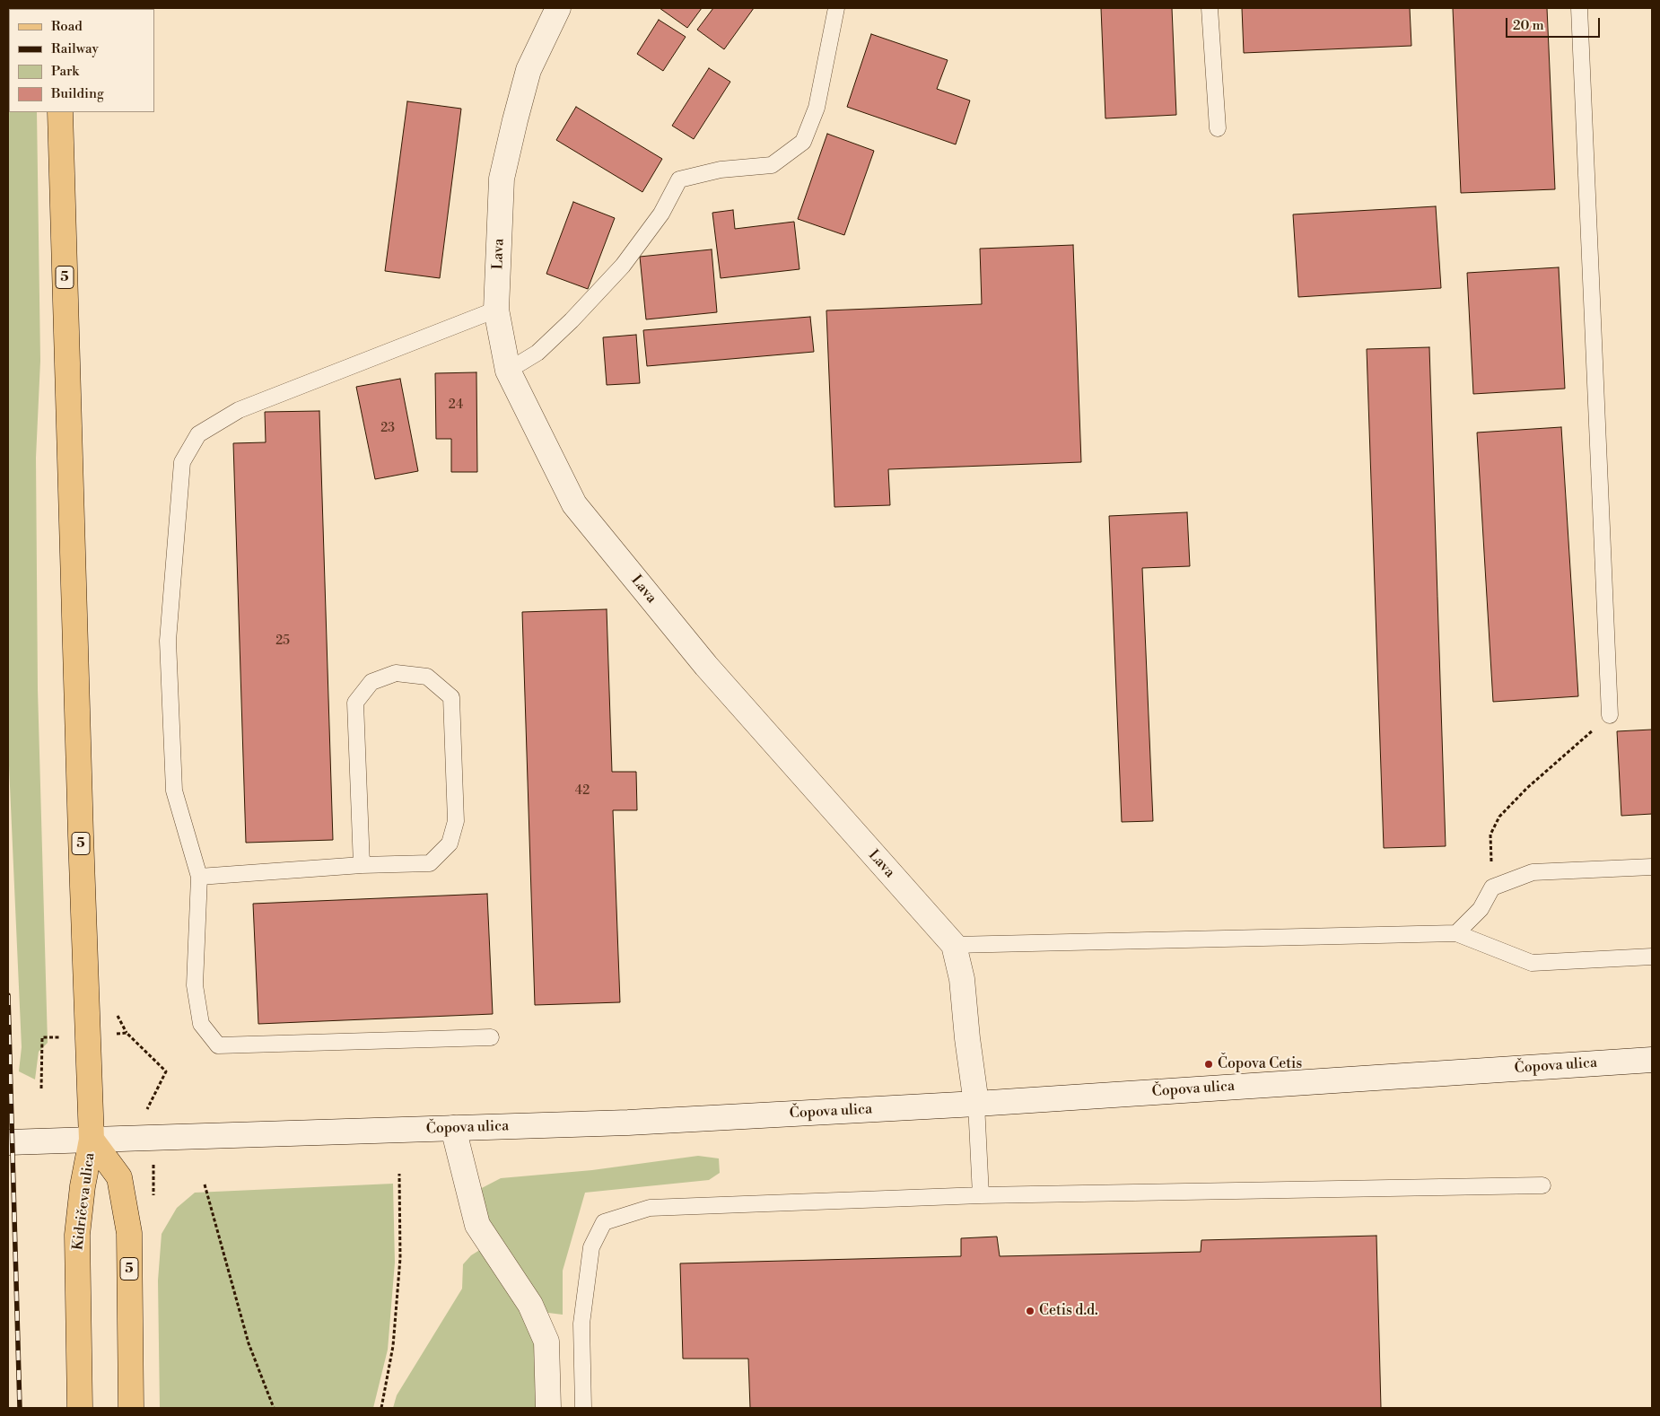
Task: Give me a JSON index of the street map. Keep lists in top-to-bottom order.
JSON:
{
  "streets": {
    "main road": ["5", "Kidričeva ulica"],
    "street": ["Lava", "Čopova ulica"]
  },
  "crossings": [
    ["Lava", "Čopova ulica"],
    ["5", "Čopova ulica"],
    ["5", "Kidričeva ulica"],
    ["Čopova ulica", "Kidričeva ulica"]
  ],
  "places": ["Čopova Cetis", "Cetis d.d."],
  "house_numbers": [
    "24",
    "23",
    "25",
    "42"
  ],
  "legend": [
    "Road",
    "Railway",
    "Park",
    "Building"
  ],
  "scale_bar": "20 m"
}
